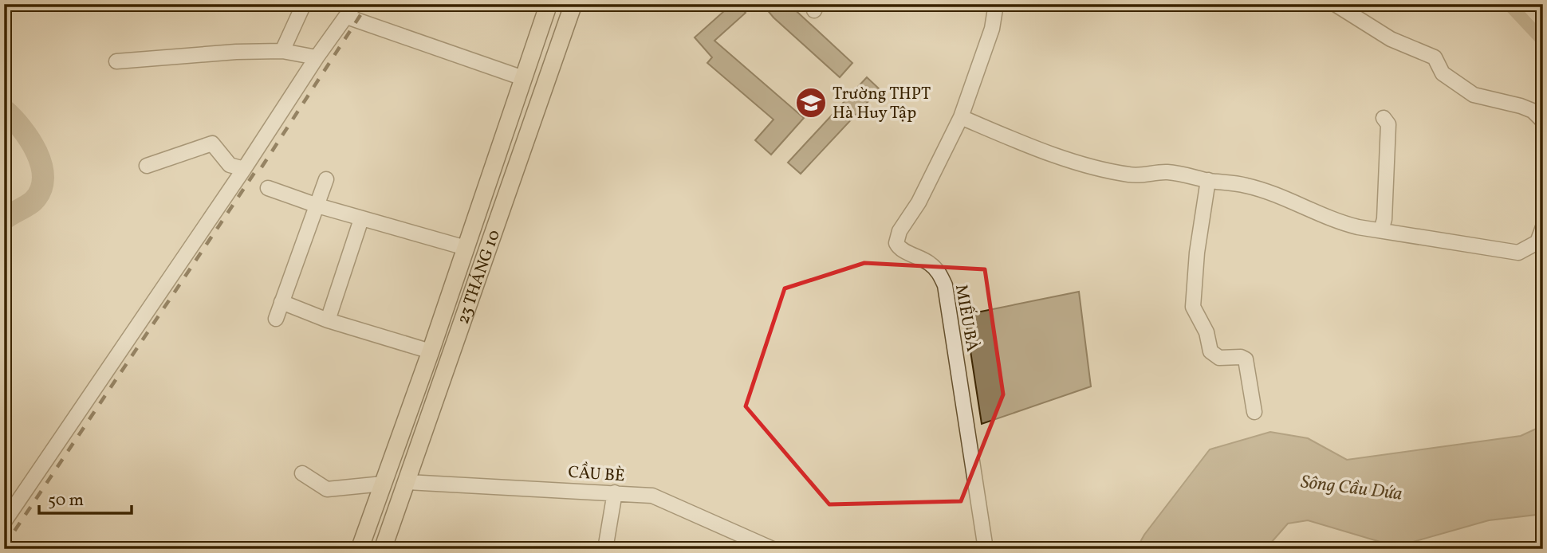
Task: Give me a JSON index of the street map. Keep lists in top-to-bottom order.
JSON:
{
  "streets": {
    "main road": ["23 THÁNG 10"],
    "street": ["MIẾU BÀ", "CẦU BÈ"]
  },
  "crossings": [
    ["23 THÁNG 10", "CẦU BÈ"]
  ],
  "water": ["Sông Cầu Dứa"],
  "places": {
    "school or university": ["Trường THPT Hà Huy Tập"]
  },
  "scale_bar": "50 m"
}
